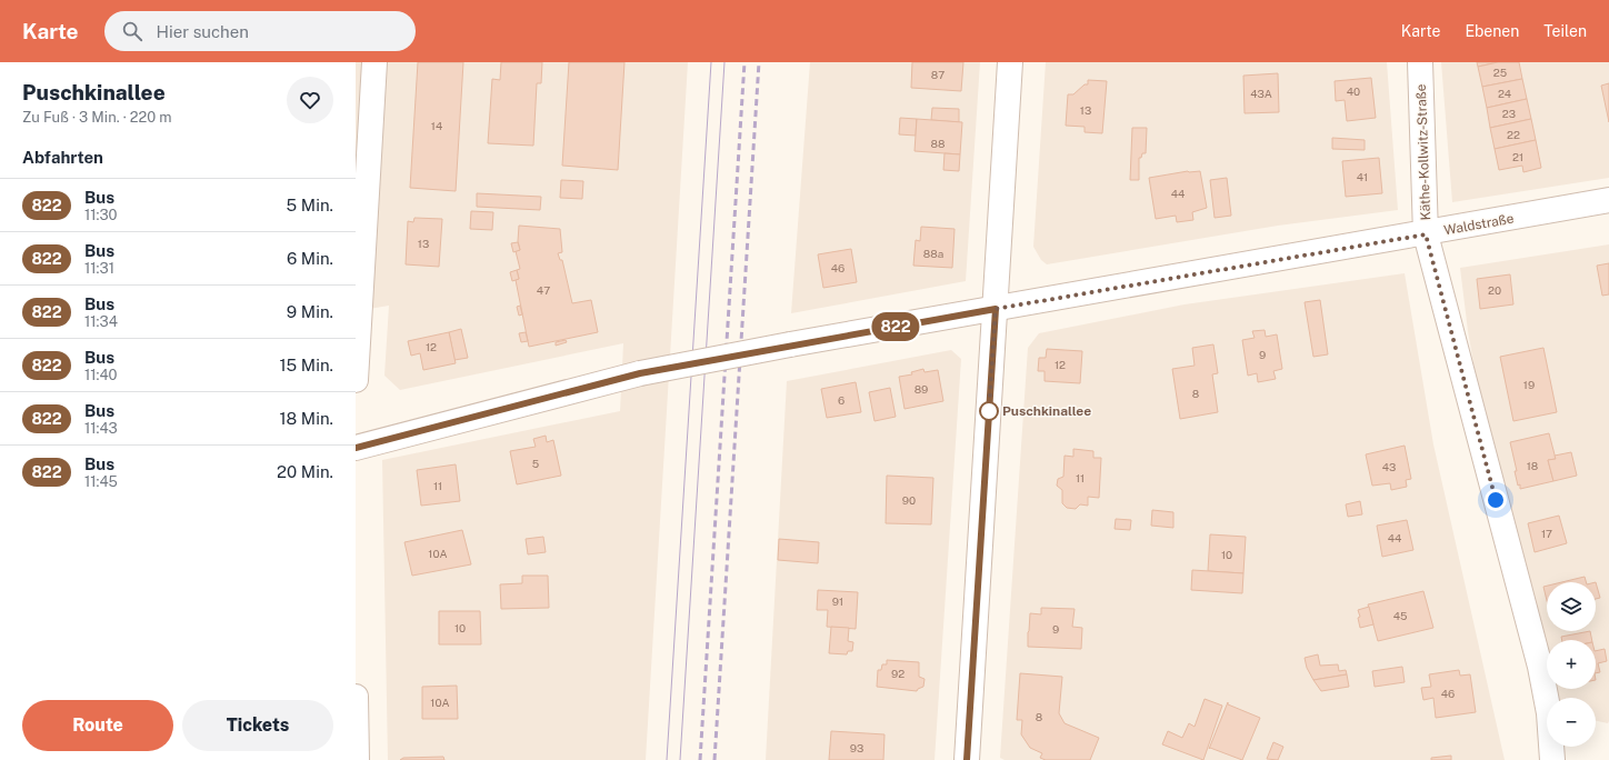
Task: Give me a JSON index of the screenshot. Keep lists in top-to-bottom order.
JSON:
{
  "streets": {
    "street": ["Käthe-Kollwitz-Straße", "Waldstraße"]
  },
  "crossings": [
    ["Käthe-Kollwitz-Straße", "Waldstraße"]
  ],
  "places": ["Puschkinallee"],
  "lines": ["bus line 822"],
  "house_numbers": [
    "25",
    "87",
    "40",
    "43A",
    "24",
    "13",
    "23",
    "14",
    "22",
    "88",
    "21",
    "41",
    "44",
    "13",
    "88a",
    "46",
    "47",
    "20",
    "12",
    "9",
    "12",
    "19",
    "89",
    "8",
    "6",
    "5",
    "18",
    "43",
    "11",
    "11",
    "90",
    "17",
    "44",
    "10A",
    "10",
    "91",
    "45",
    "10",
    "9",
    "92",
    "46",
    "10A",
    "8",
    "93"
  ],
  "page": {
    "header": "Karte",
    "search": "Hier suchen",
    "nav": ["Karte", "Ebenen", "Teilen"],
    "heading": [
      ["Puschkinallee", "Zu Fuß · 3 Min. · 220 m"],
      "Abfahrten"
    ],
    "on_map": "822",
    "list": [
      {
        "mark": "822",
        "name": "Bus",
        "note": "11:30",
        "value": "5 Min."
      },
      {
        "mark": "822",
        "name": "Bus",
        "note": "11:31",
        "value": "6 Min."
      },
      {
        "mark": "822",
        "name": "Bus",
        "note": "11:34",
        "value": "9 Min."
      },
      {
        "mark": "822",
        "name": "Bus",
        "note": "11:40",
        "value": "15 Min."
      },
      {
        "mark": "822",
        "name": "Bus",
        "note": "11:43",
        "value": "18 Min."
      },
      {
        "mark": "822",
        "name": "Bus",
        "note": "11:45",
        "value": "20 Min."
      }
    ],
    "map_buttons": ["+", "−"],
    "buttons": ["Route", "Tickets"]
  }
}
